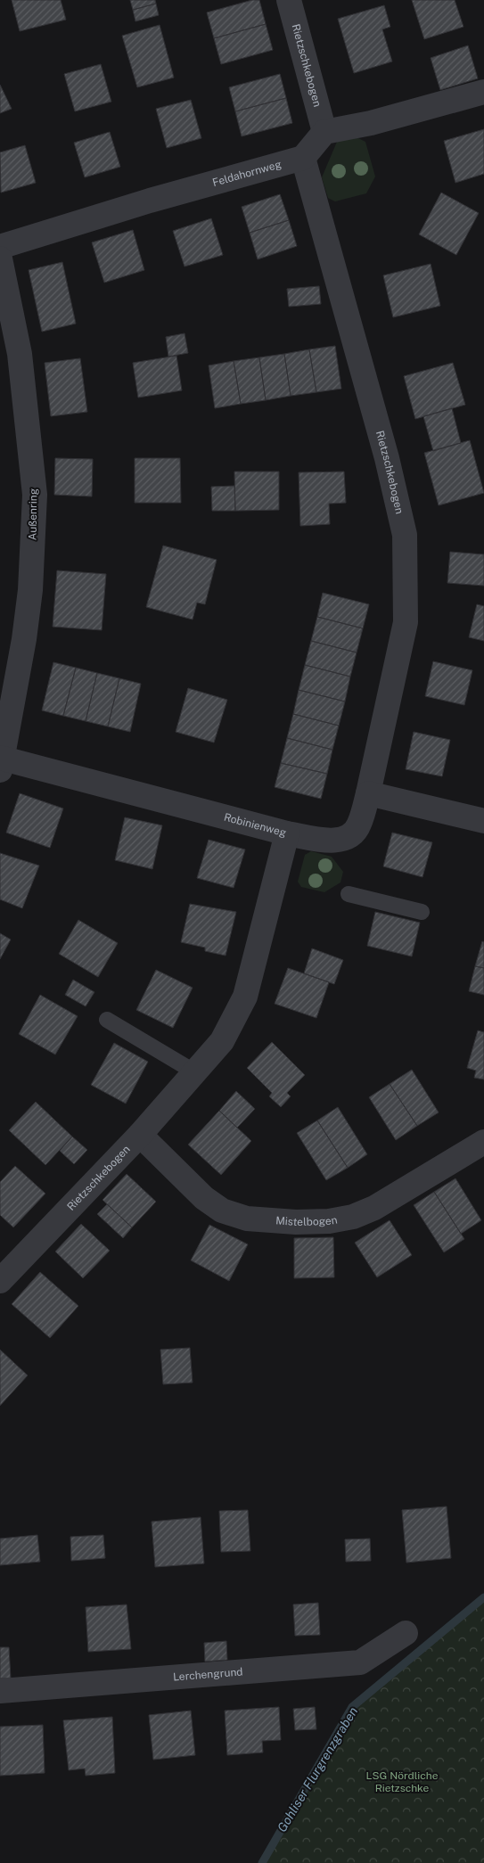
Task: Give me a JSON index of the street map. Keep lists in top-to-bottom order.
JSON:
{
  "streets": {
    "street": [
      "Rietzschkebogen",
      "Feldahornweg",
      "Außenring",
      "Robinienweg",
      "Mistelbogen",
      "Lerchengrund"
    ]
  },
  "crossings": [
    ["Rietzschkebogen", "Feldahornweg"],
    ["Rietzschkebogen", "Robinienweg"],
    ["Rietzschkebogen", "Mistelbogen"],
    ["Außenring", "Robinienweg"]
  ],
  "water": ["Gohliser Flurgrenzgraben"],
  "parks": ["LSG Nördliche Rietzschke"]
}
